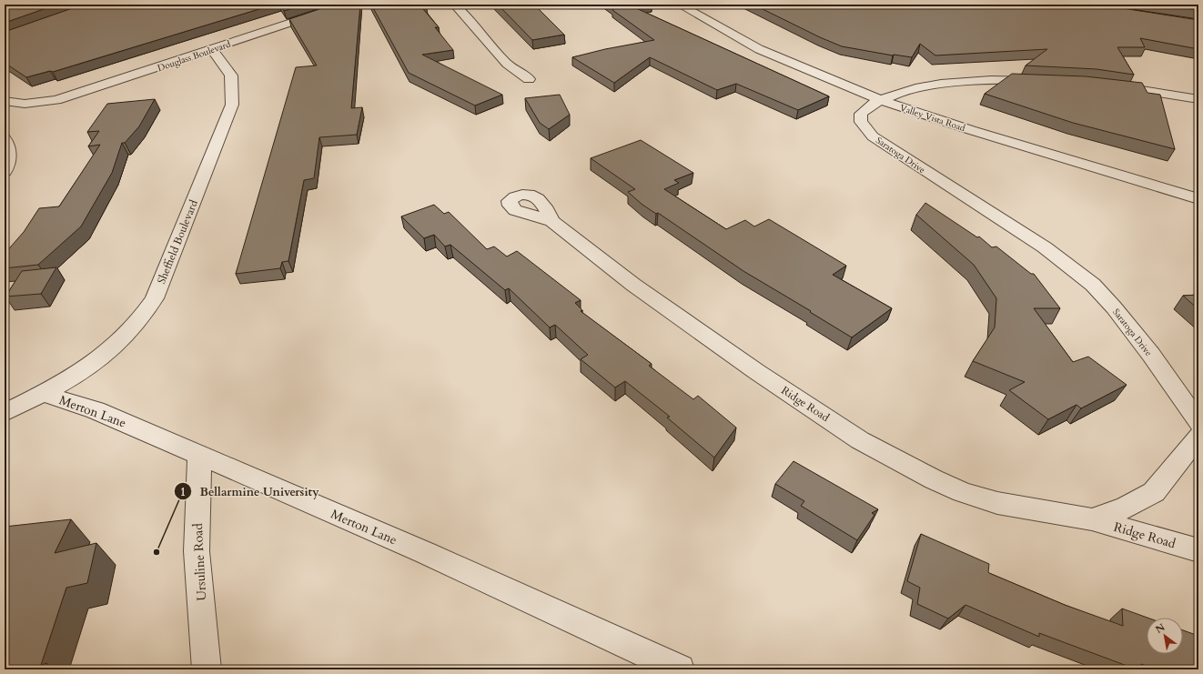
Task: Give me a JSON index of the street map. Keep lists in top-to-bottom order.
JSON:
{
  "streets": {
    "street": [
      "Douglass Boulevard",
      "Valley Vista Road",
      "Saratoga Drive",
      "Sheffield Boulevard",
      "Ridge Road",
      "Merton Lane",
      "Ursuline Road"
    ]
  },
  "crossings": [
    ["Douglass Boulevard", "Sheffield Boulevard"],
    ["Valley Vista Road", "Saratoga Drive"],
    ["Sheffield Boulevard", "Merton Lane"],
    ["Merton Lane", "Ursuline Road"]
  ],
  "places": ["Bellarmine University"],
  "north": "top left"
}
